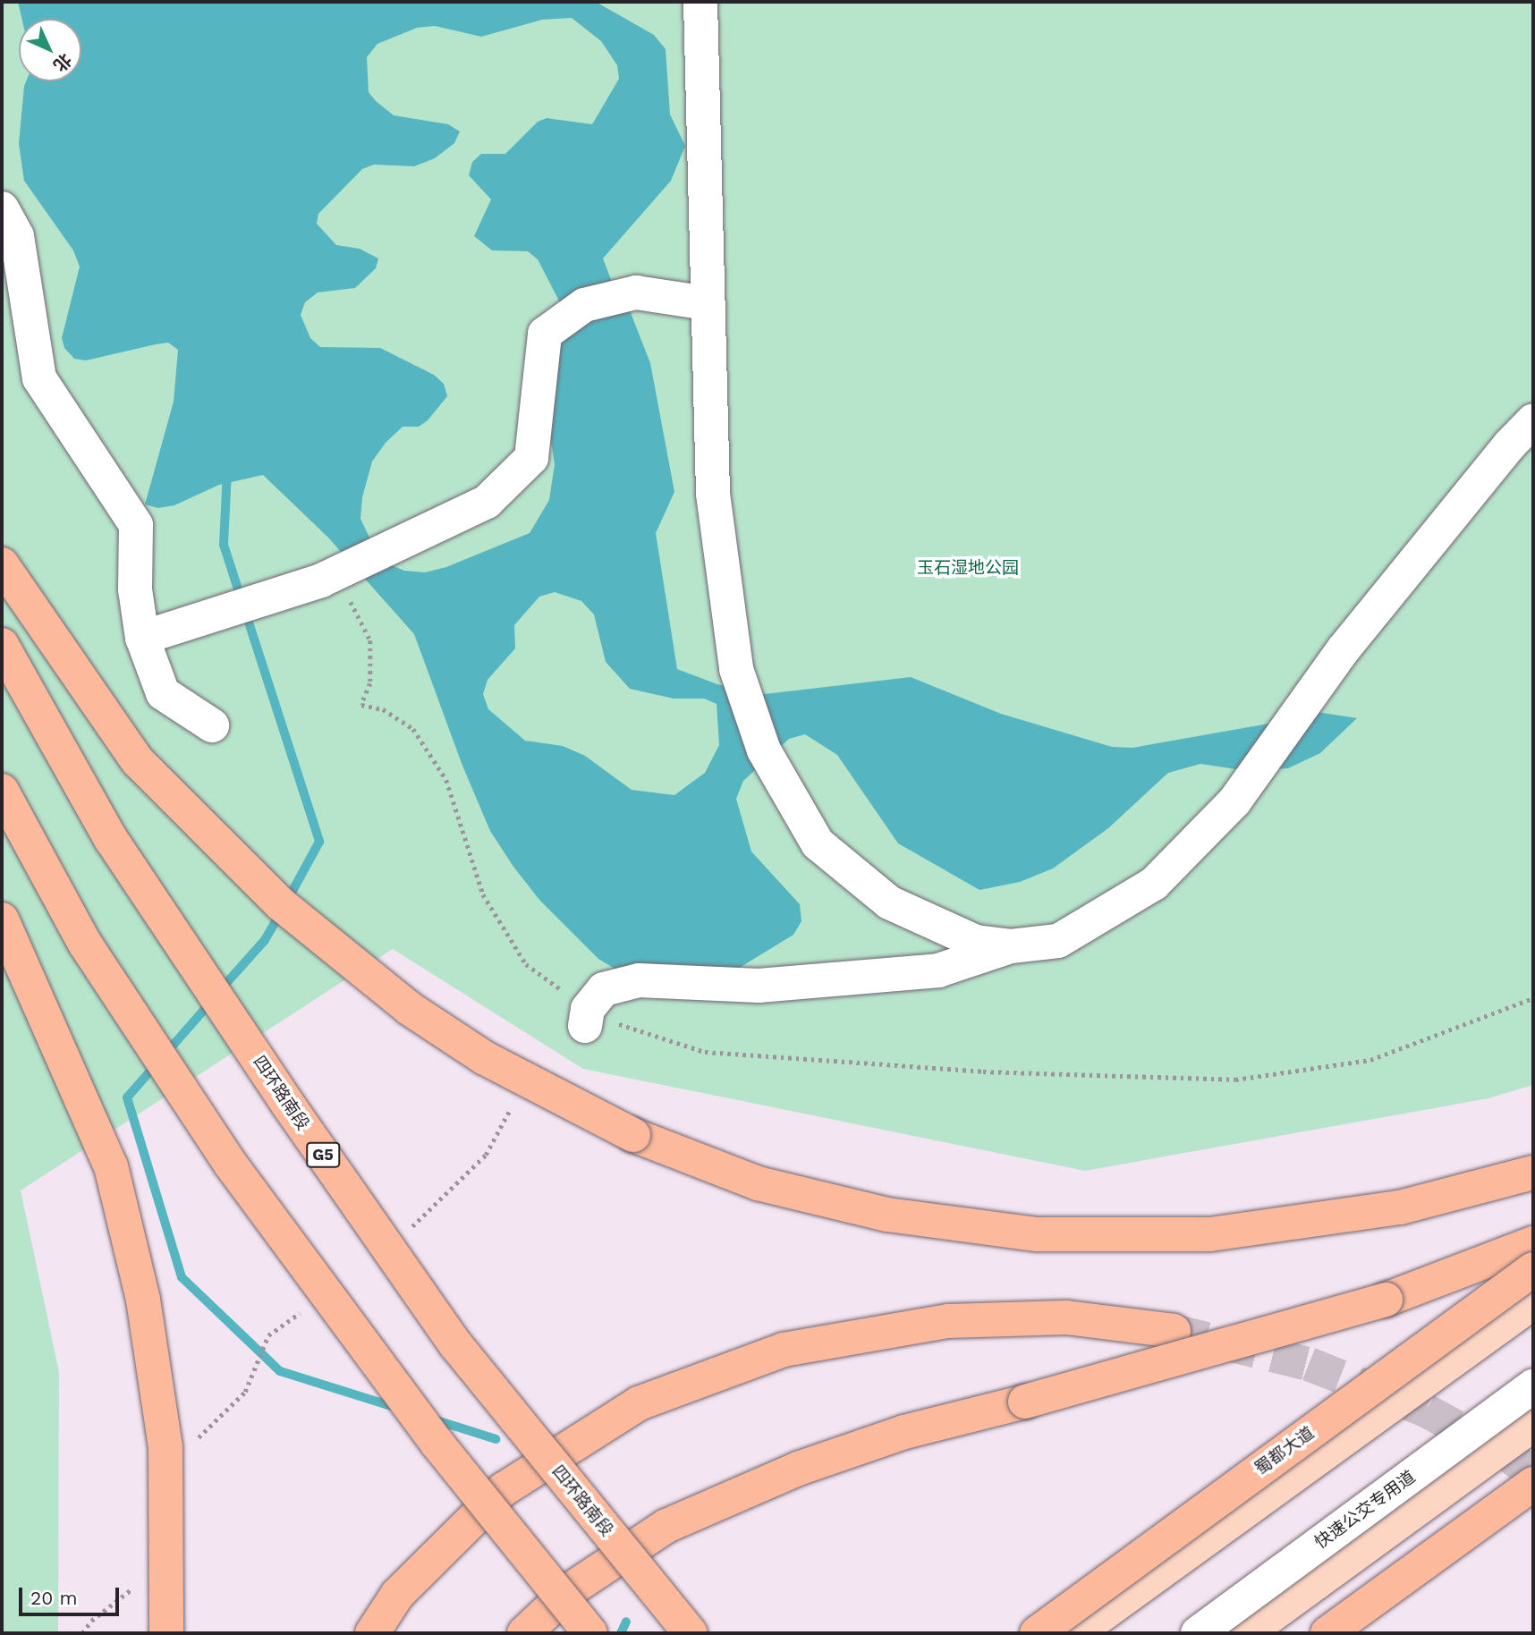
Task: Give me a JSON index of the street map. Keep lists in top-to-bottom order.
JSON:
{
  "streets": {
    "highway": ["四环路南段", "G5", "蜀都大道"],
    "lane": ["快速公交专用道"]
  },
  "parks": ["玉石湿地公园"],
  "scale_bar": "20 m",
  "north": "bottom right"
}
